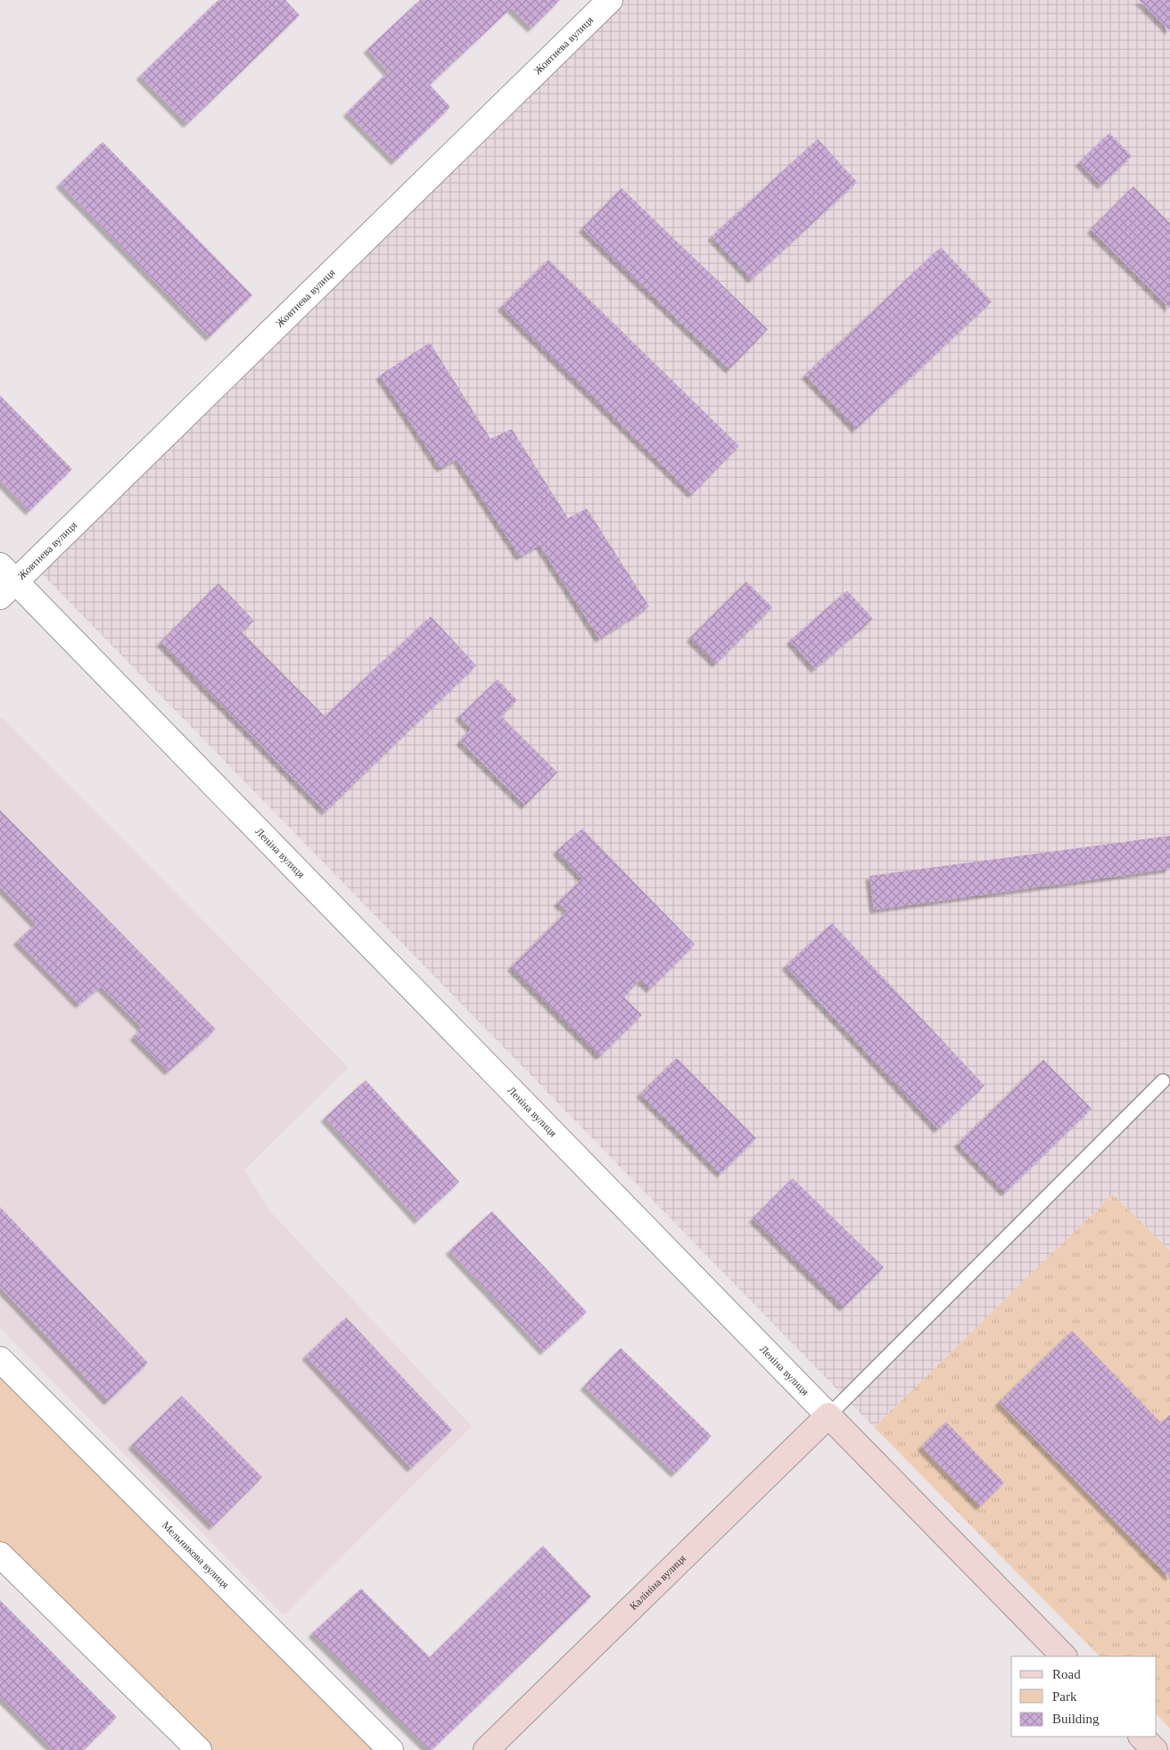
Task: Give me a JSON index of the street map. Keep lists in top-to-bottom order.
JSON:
{
  "streets": {
    "main road": ["Леніна вулиця", "Калініна вулиця"],
    "street": ["Жовтнева вулиця", "Мельникова вулиця"]
  },
  "crossings": [
    ["Жовтнева вулиця", "Леніна вулиця"],
    ["Леніна вулиця", "Калініна вулиця"]
  ],
  "legend": ["Road", "Park", "Building"]
}
